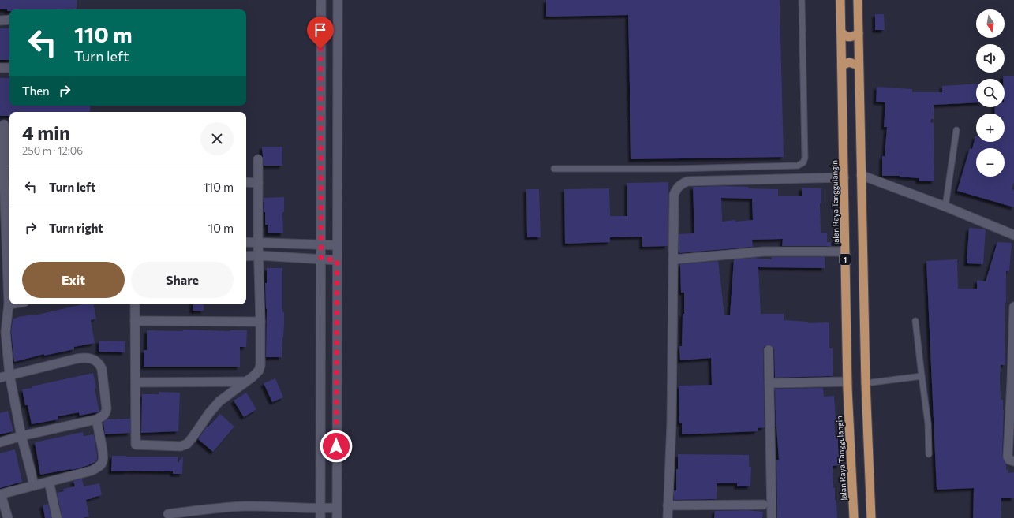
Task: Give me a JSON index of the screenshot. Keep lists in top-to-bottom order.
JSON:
{
  "streets": {
    "highway": ["Jalan Raya Tanggulangin", "1"]
  },
  "north": "bottom",
  "page": {
    "map_buttons": ["+", "−"],
    "turn": ["110 m", "Turn left"],
    "then": "Then",
    "heading": ["4 min", "250 m · 12:06"],
    "list": [
      {
        "name": "Turn left",
        "value": "110 m"
      },
      {
        "name": "Turn right",
        "value": "10 m"
      }
    ],
    "buttons": ["Exit", "Share"]
  }
}
